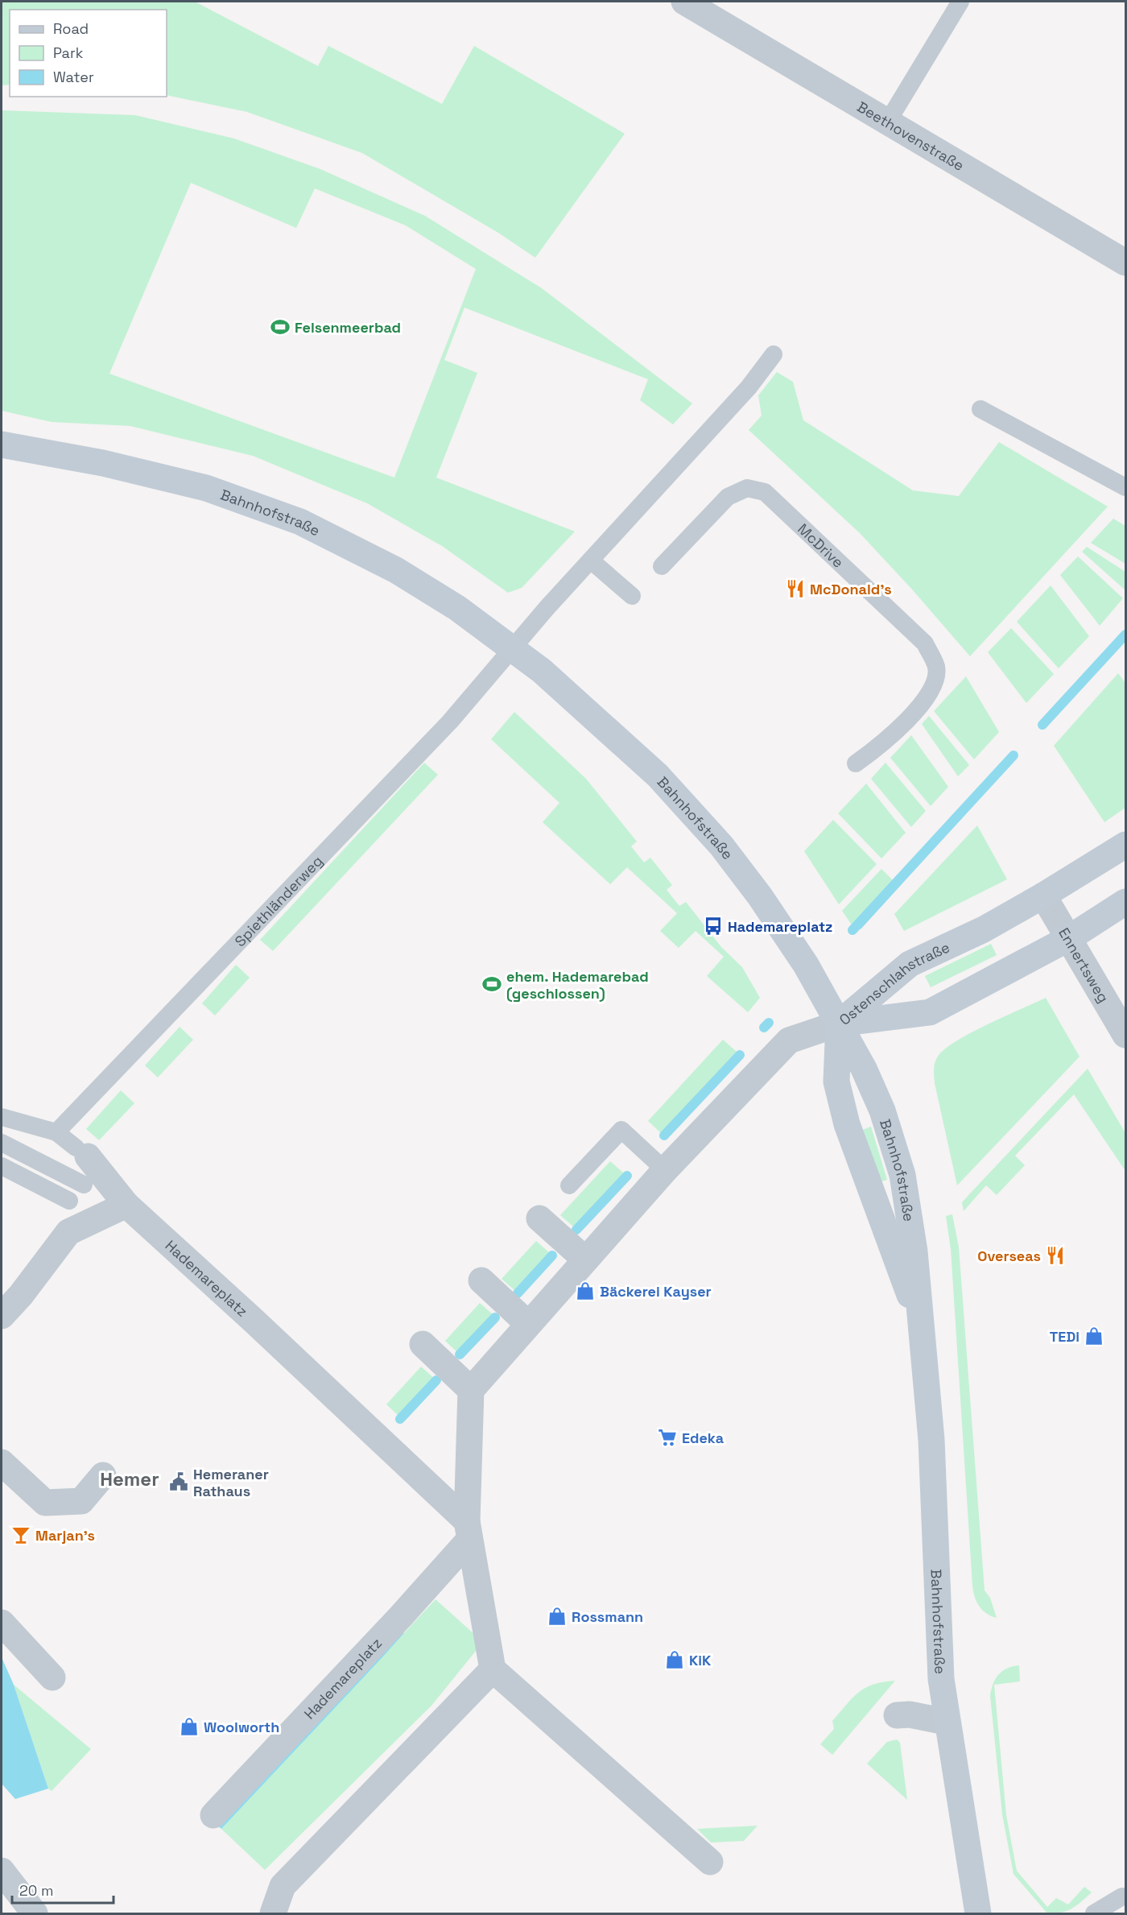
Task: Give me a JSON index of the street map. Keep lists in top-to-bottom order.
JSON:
{
  "streets": {
    "main road": ["Bahnhofstraße", "Ostenschlahstraße"],
    "street": ["Beethovenstraße", "Ennertsweg", "Hademareplatz"],
    "lane": ["McDrive", "Spiethländerweg"]
  },
  "crossings": [
    ["Bahnhofstraße", "Spiethländerweg"],
    ["Bahnhofstraße", "Ostenschlahstraße"],
    ["Ennertsweg", "Ostenschlahstraße"]
  ],
  "districts": ["Hemer"],
  "places": {
    "sports": ["Felsenmeerbad", "ehem. Hademarebad (geschlossen)"],
    "restaurant": ["McDonald's", "Overseas"],
    "bus stop": ["Hademareplatz"],
    "shop": [
      "Bäckerei Kayser",
      "TEDi",
      "Rossmann",
      "KiK",
      "Woolworth"
    ],
    "supermarket": ["Edeka"],
    "public building": ["Hemeraner Rathaus"],
    "bar": ["Marjan's"]
  },
  "legend": ["Road", "Park", "Water"],
  "scale_bar": "20 m"
}
